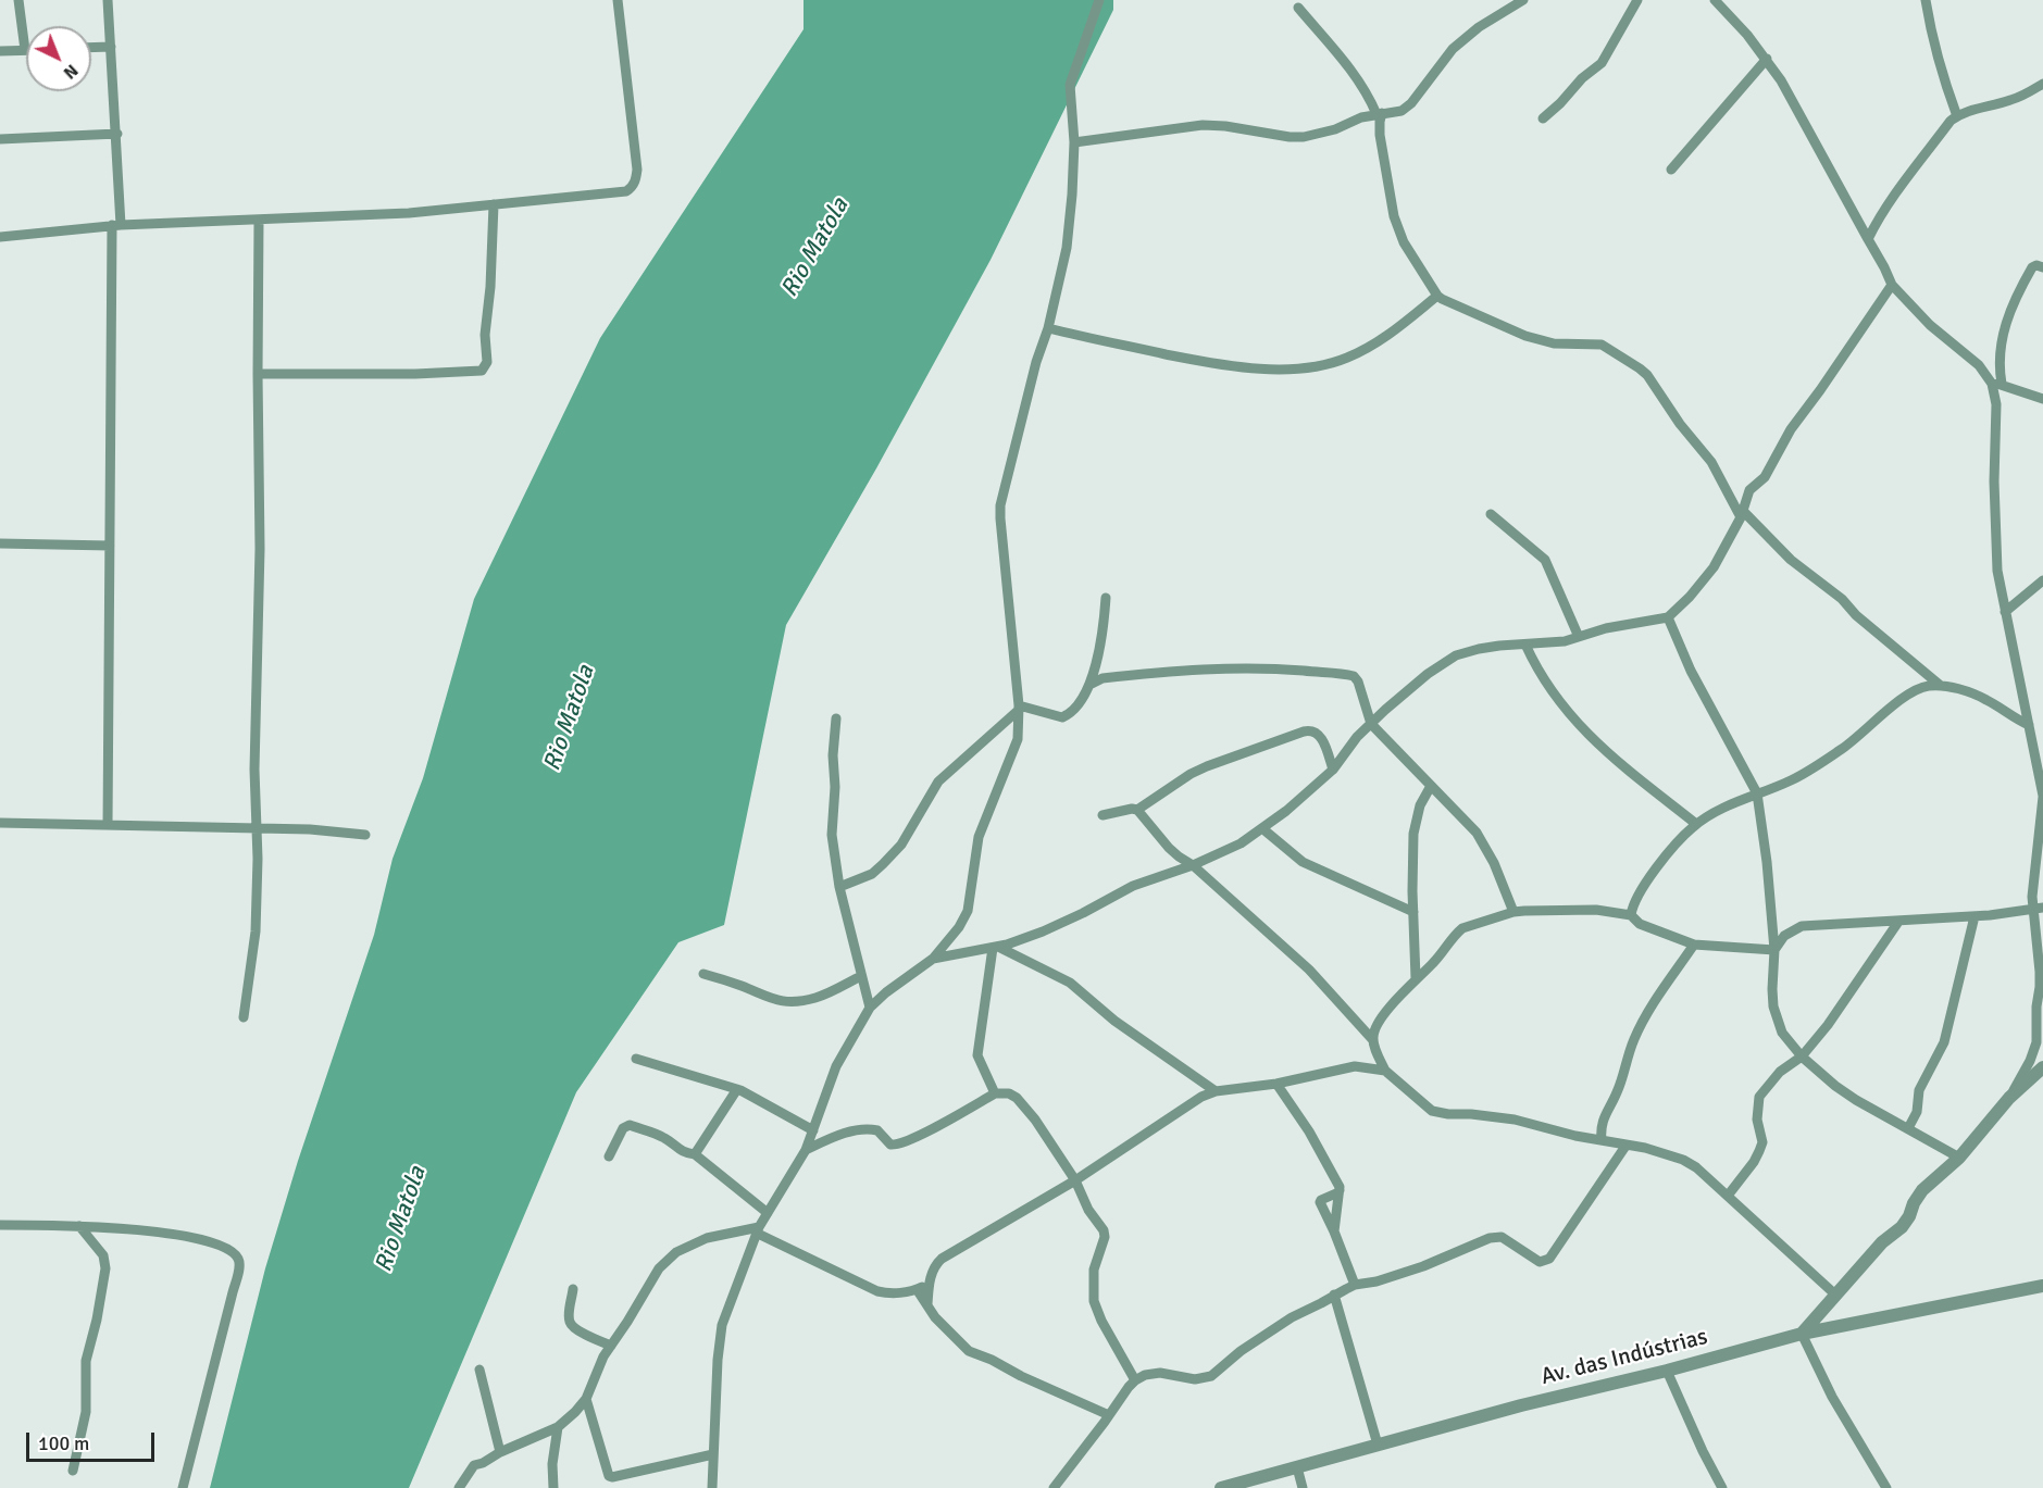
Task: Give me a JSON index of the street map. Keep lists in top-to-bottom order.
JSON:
{
  "streets": {
    "street": ["Av. das Indústrias"]
  },
  "water": ["Rio Matola"],
  "scale_bar": "100 m",
  "north": "bottom right"
}
